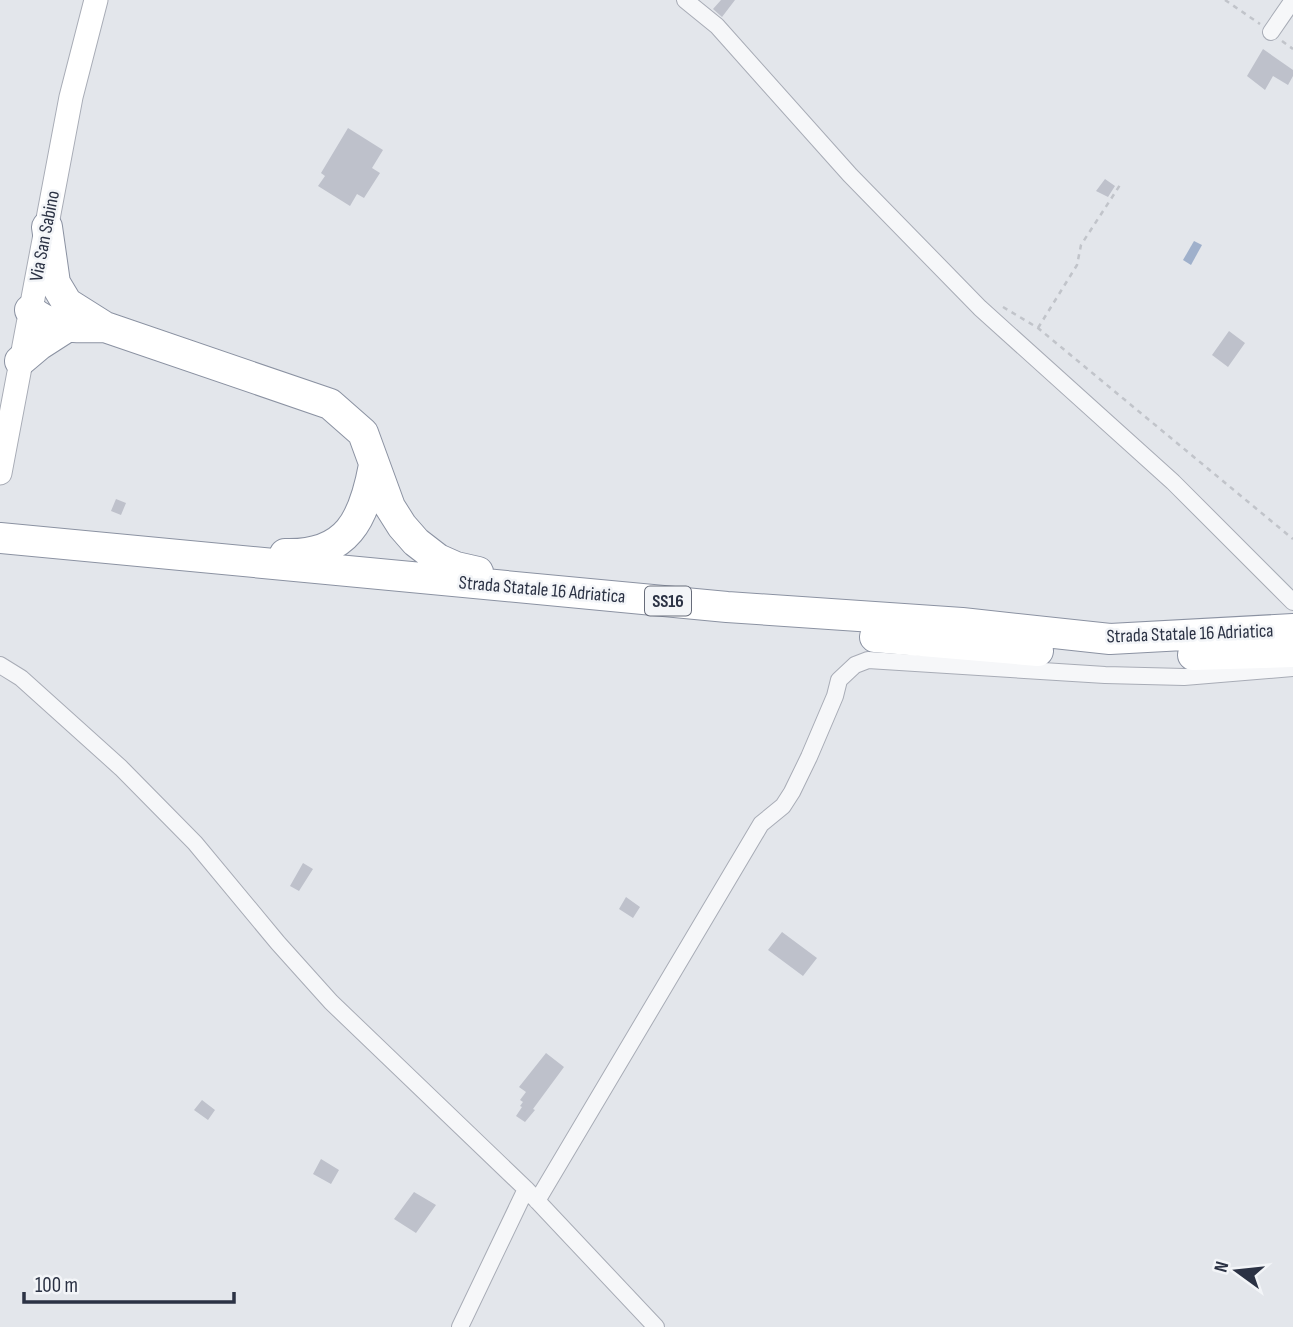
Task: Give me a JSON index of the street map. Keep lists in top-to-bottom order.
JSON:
{
  "streets": {
    "highway": ["Strada Statale 16 Adriatica", "SS16"],
    "street": ["Via San Sabino"]
  },
  "scale_bar": "100 m",
  "north": "left"
}
